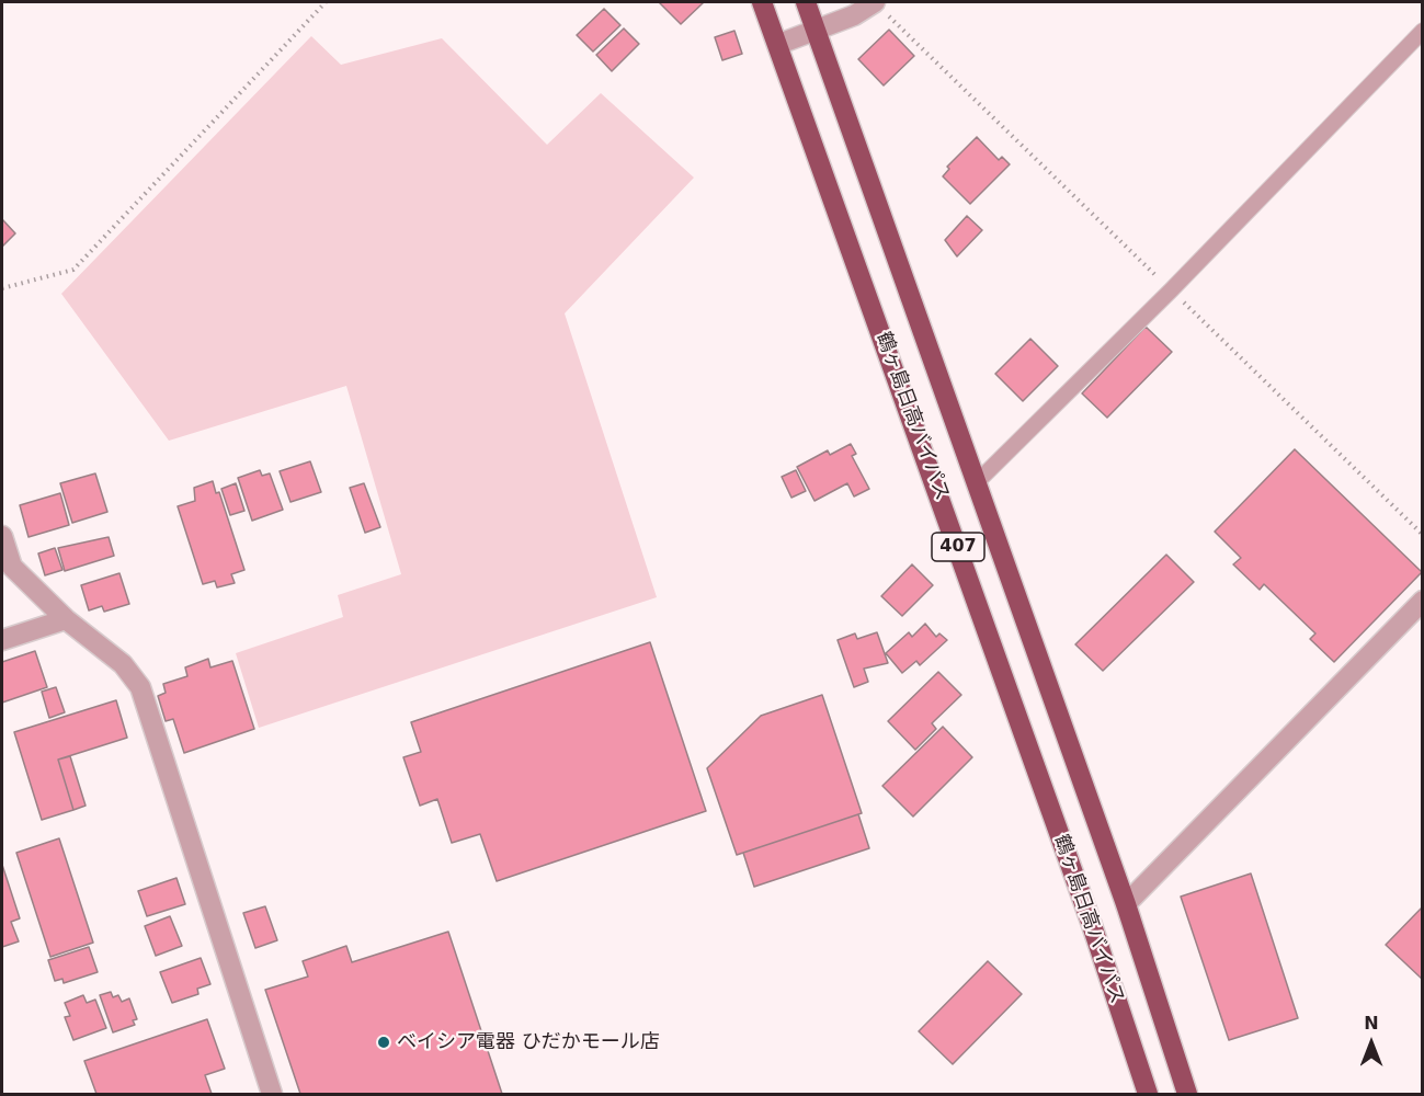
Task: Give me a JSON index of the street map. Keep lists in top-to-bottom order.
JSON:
{
  "streets": {
    "highway": ["鶴ヶ島日高バイパス", "407"]
  },
  "places": ["ベイシア電器 ひだかモール店"],
  "north": "top"
}
